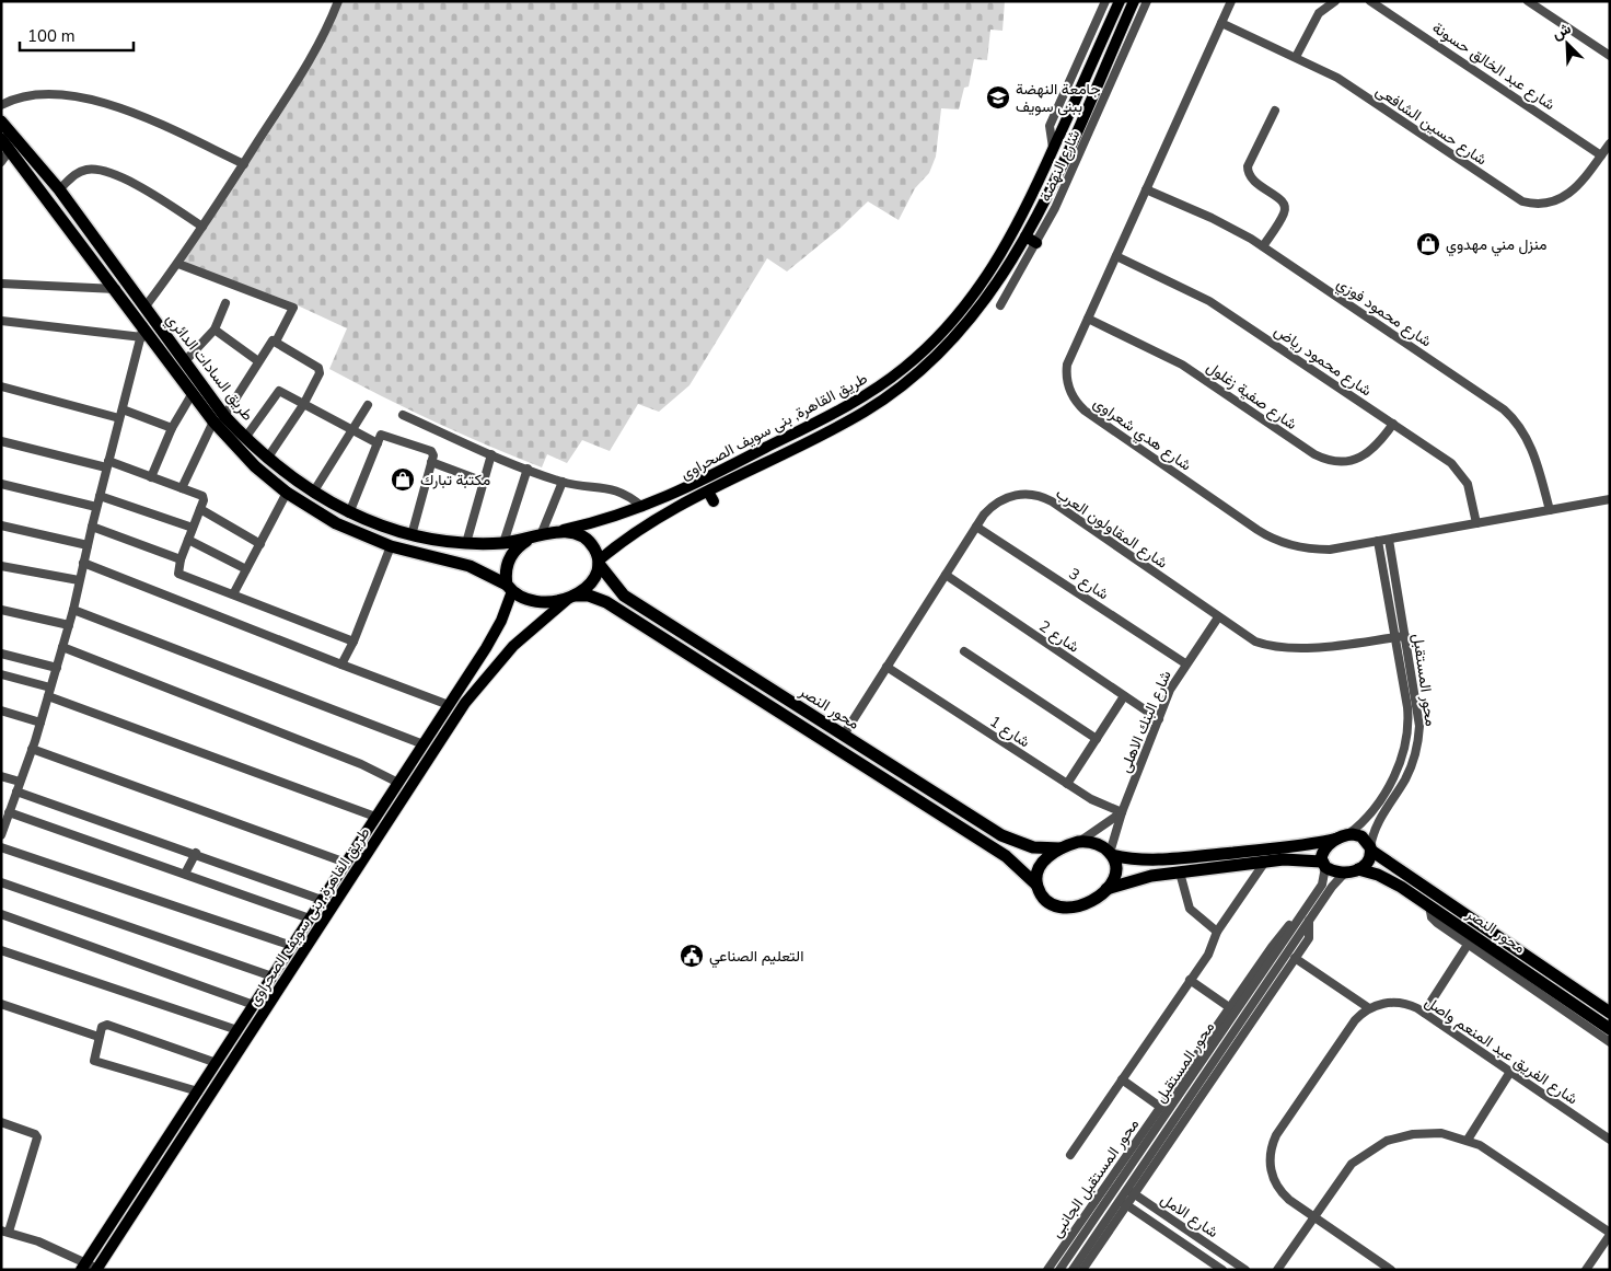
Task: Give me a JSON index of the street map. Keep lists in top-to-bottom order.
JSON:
{
  "streets": {
    "highway": ["طريق السادات الدائري", "محور النصر"],
    "main road": ["طريق القاهرة, بنى سويف الصحراوى"],
    "street": [
      "شارع عبد الخالق حسونة",
      "شارع حسين الشافعى",
      "شارع النهضة",
      "شارع محمود فوزي",
      "شارع محمود رياض",
      "شارع صفية زغلول",
      "شارع هدي شعراوى",
      "شارع المقاولون العرب",
      "شارع 3",
      "شارع 2",
      "محور المستقبل",
      "شارع البنك الاهلى",
      "شارع 1",
      "شارع الفريق عبد المنعم واصل",
      "محور المستقبل الجانبى",
      "شارع الامل"
    ]
  },
  "crossings": [
    ["شارع عبد الخالق حسونة", "شارع حسين الشافعى"],
    ["شارع حسين الشافعى", "شارع هدي شعراوى"],
    ["شارع محمود فوزي", "شارع هدي شعراوى"],
    ["شارع محمود رياض", "شارع صفية زغلول"],
    ["شارع محمود رياض", "شارع هدي شعراوى"],
    ["طريق السادات الدائري", "طريق القاهرة, بنى سويف الصحراوى"],
    ["طريق السادات الدائري", "محور النصر"],
    ["شارع صفية زغلول", "شارع هدي شعراوى"],
    ["طريق القاهرة, بنى سويف الصحراوى", "محور النصر"],
    ["شارع هدي شعراوى", "محور المستقبل"],
    ["شارع المقاولون العرب", "شارع 3"],
    ["شارع المقاولون العرب", "شارع 2"],
    ["شارع المقاولون العرب", "محور المستقبل"],
    ["شارع المقاولون العرب", "محور النصر"],
    ["شارع المقاولون العرب", "شارع البنك الاهلى"],
    ["شارع المقاولون العرب", "شارع 1"],
    ["شارع 3", "شارع البنك الاهلى"],
    ["شارع 2", "شارع البنك الاهلى"],
    ["محور المستقبل", "محور النصر"],
    ["محور المستقبل", "محور المستقبل الجانبى"],
    ["محور المستقبل", "شارع الامل"],
    ["محور النصر", "شارع البنك الاهلى"],
    ["شارع البنك الاهلى", "شارع 1"],
    ["محور المستقبل الجانبى", "شارع الامل"]
  ],
  "places": {
    "school or university": ["جامعة النهضة ببنى سويف"],
    "shop": ["منزل مني مهدوي", "مكتبة تبارك"],
    "public building": ["التعليم الصناعي"]
  },
  "scale_bar": "100 m",
  "north": "top left"
}
